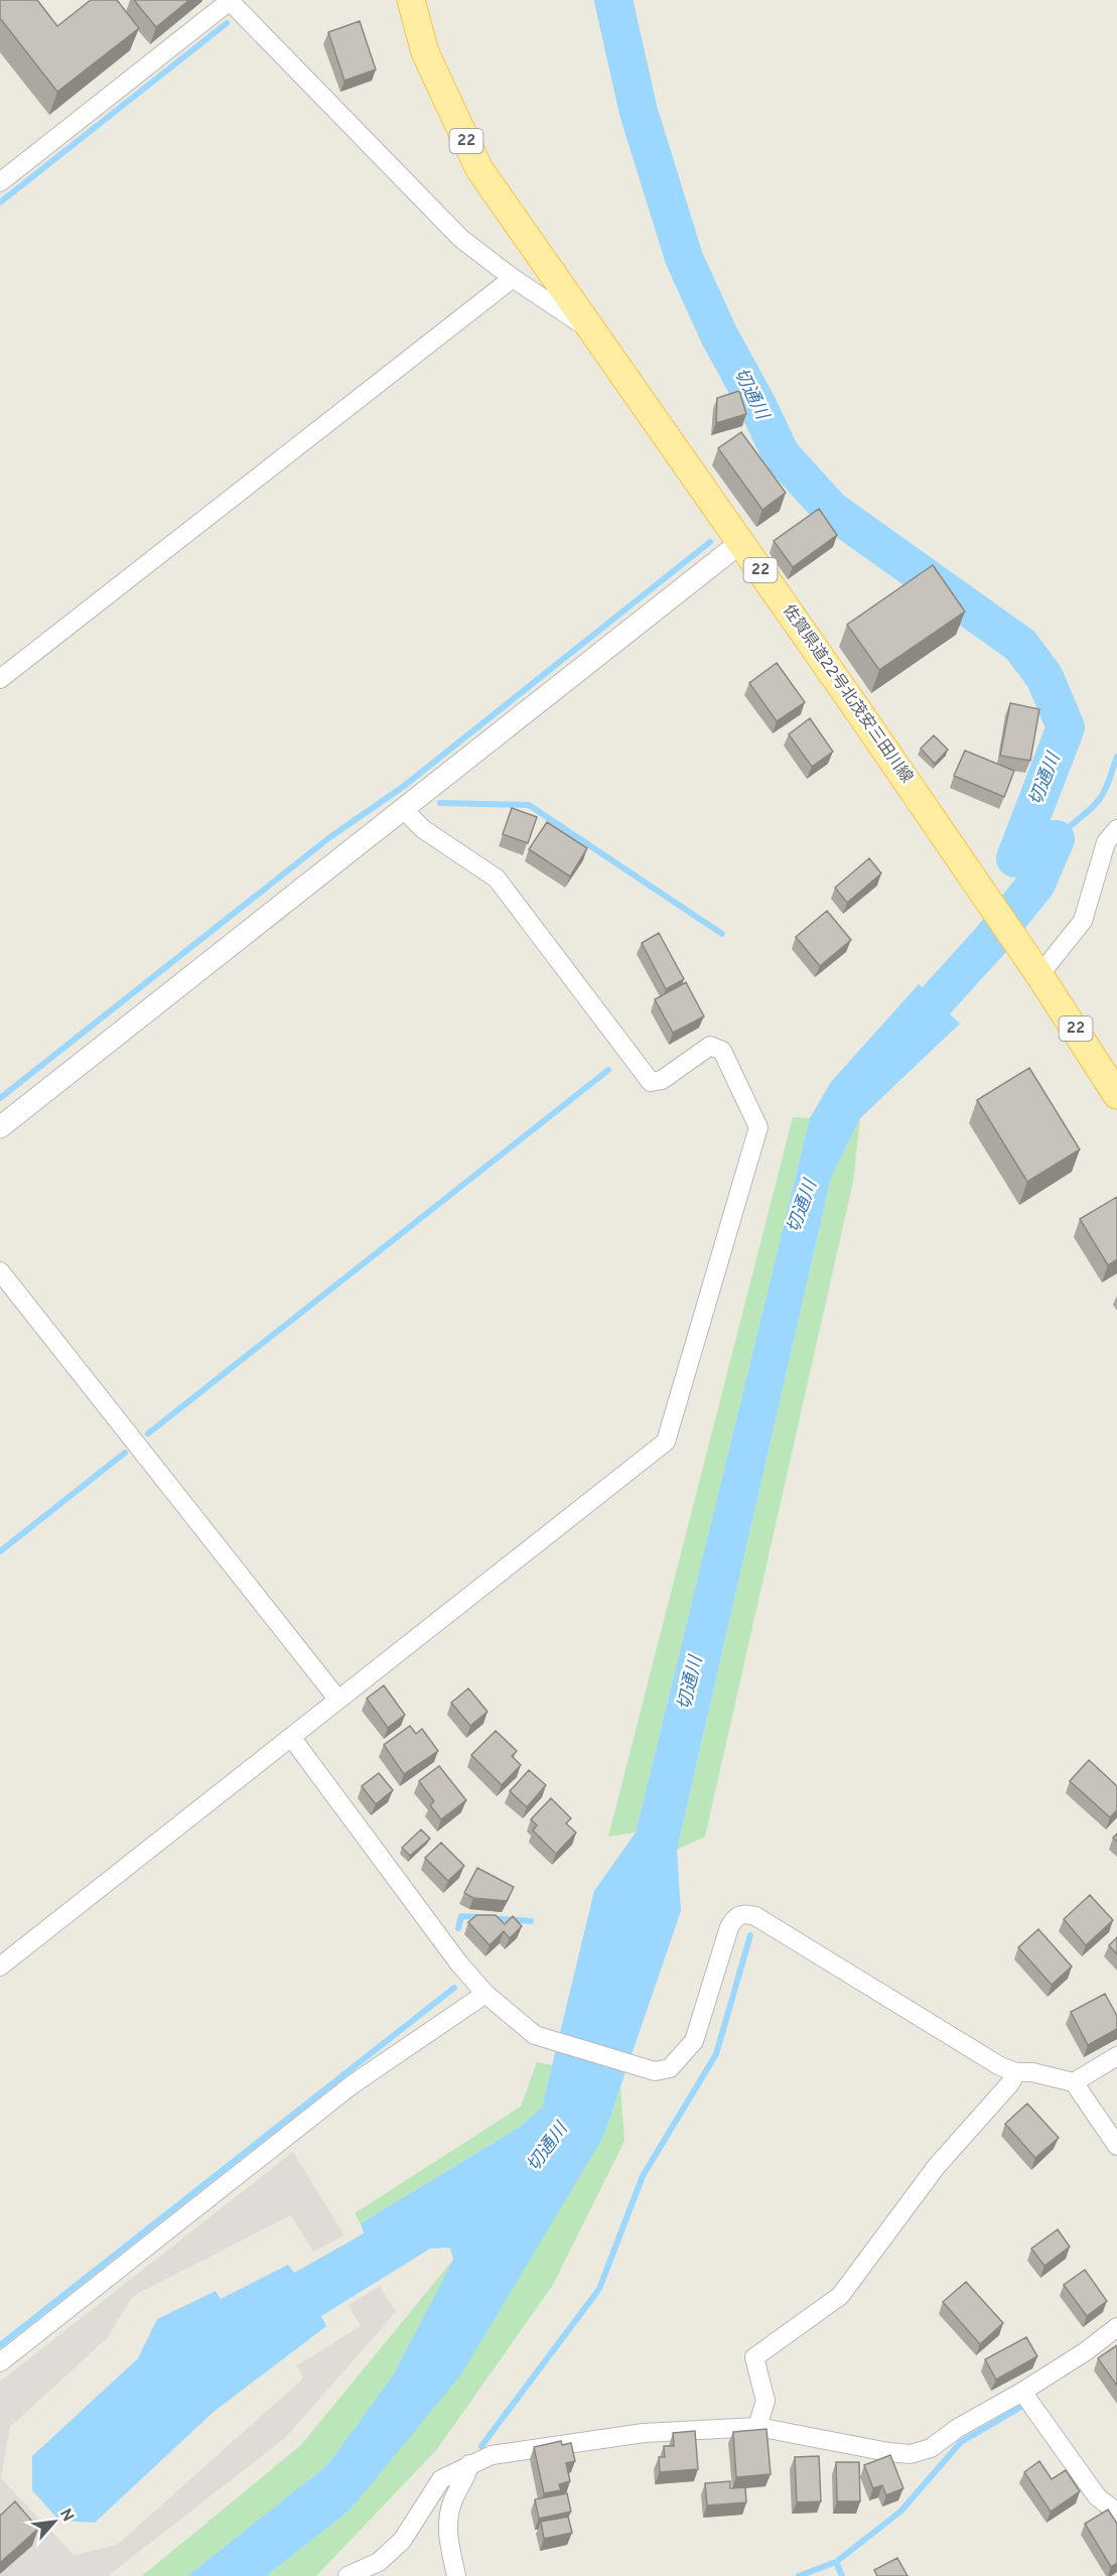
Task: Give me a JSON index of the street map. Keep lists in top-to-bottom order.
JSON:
{
  "streets": {
    "main road": ["22", "佐賀県道22号北茂安三田川線"]
  },
  "water": ["切通川"],
  "north": "top right"
}
